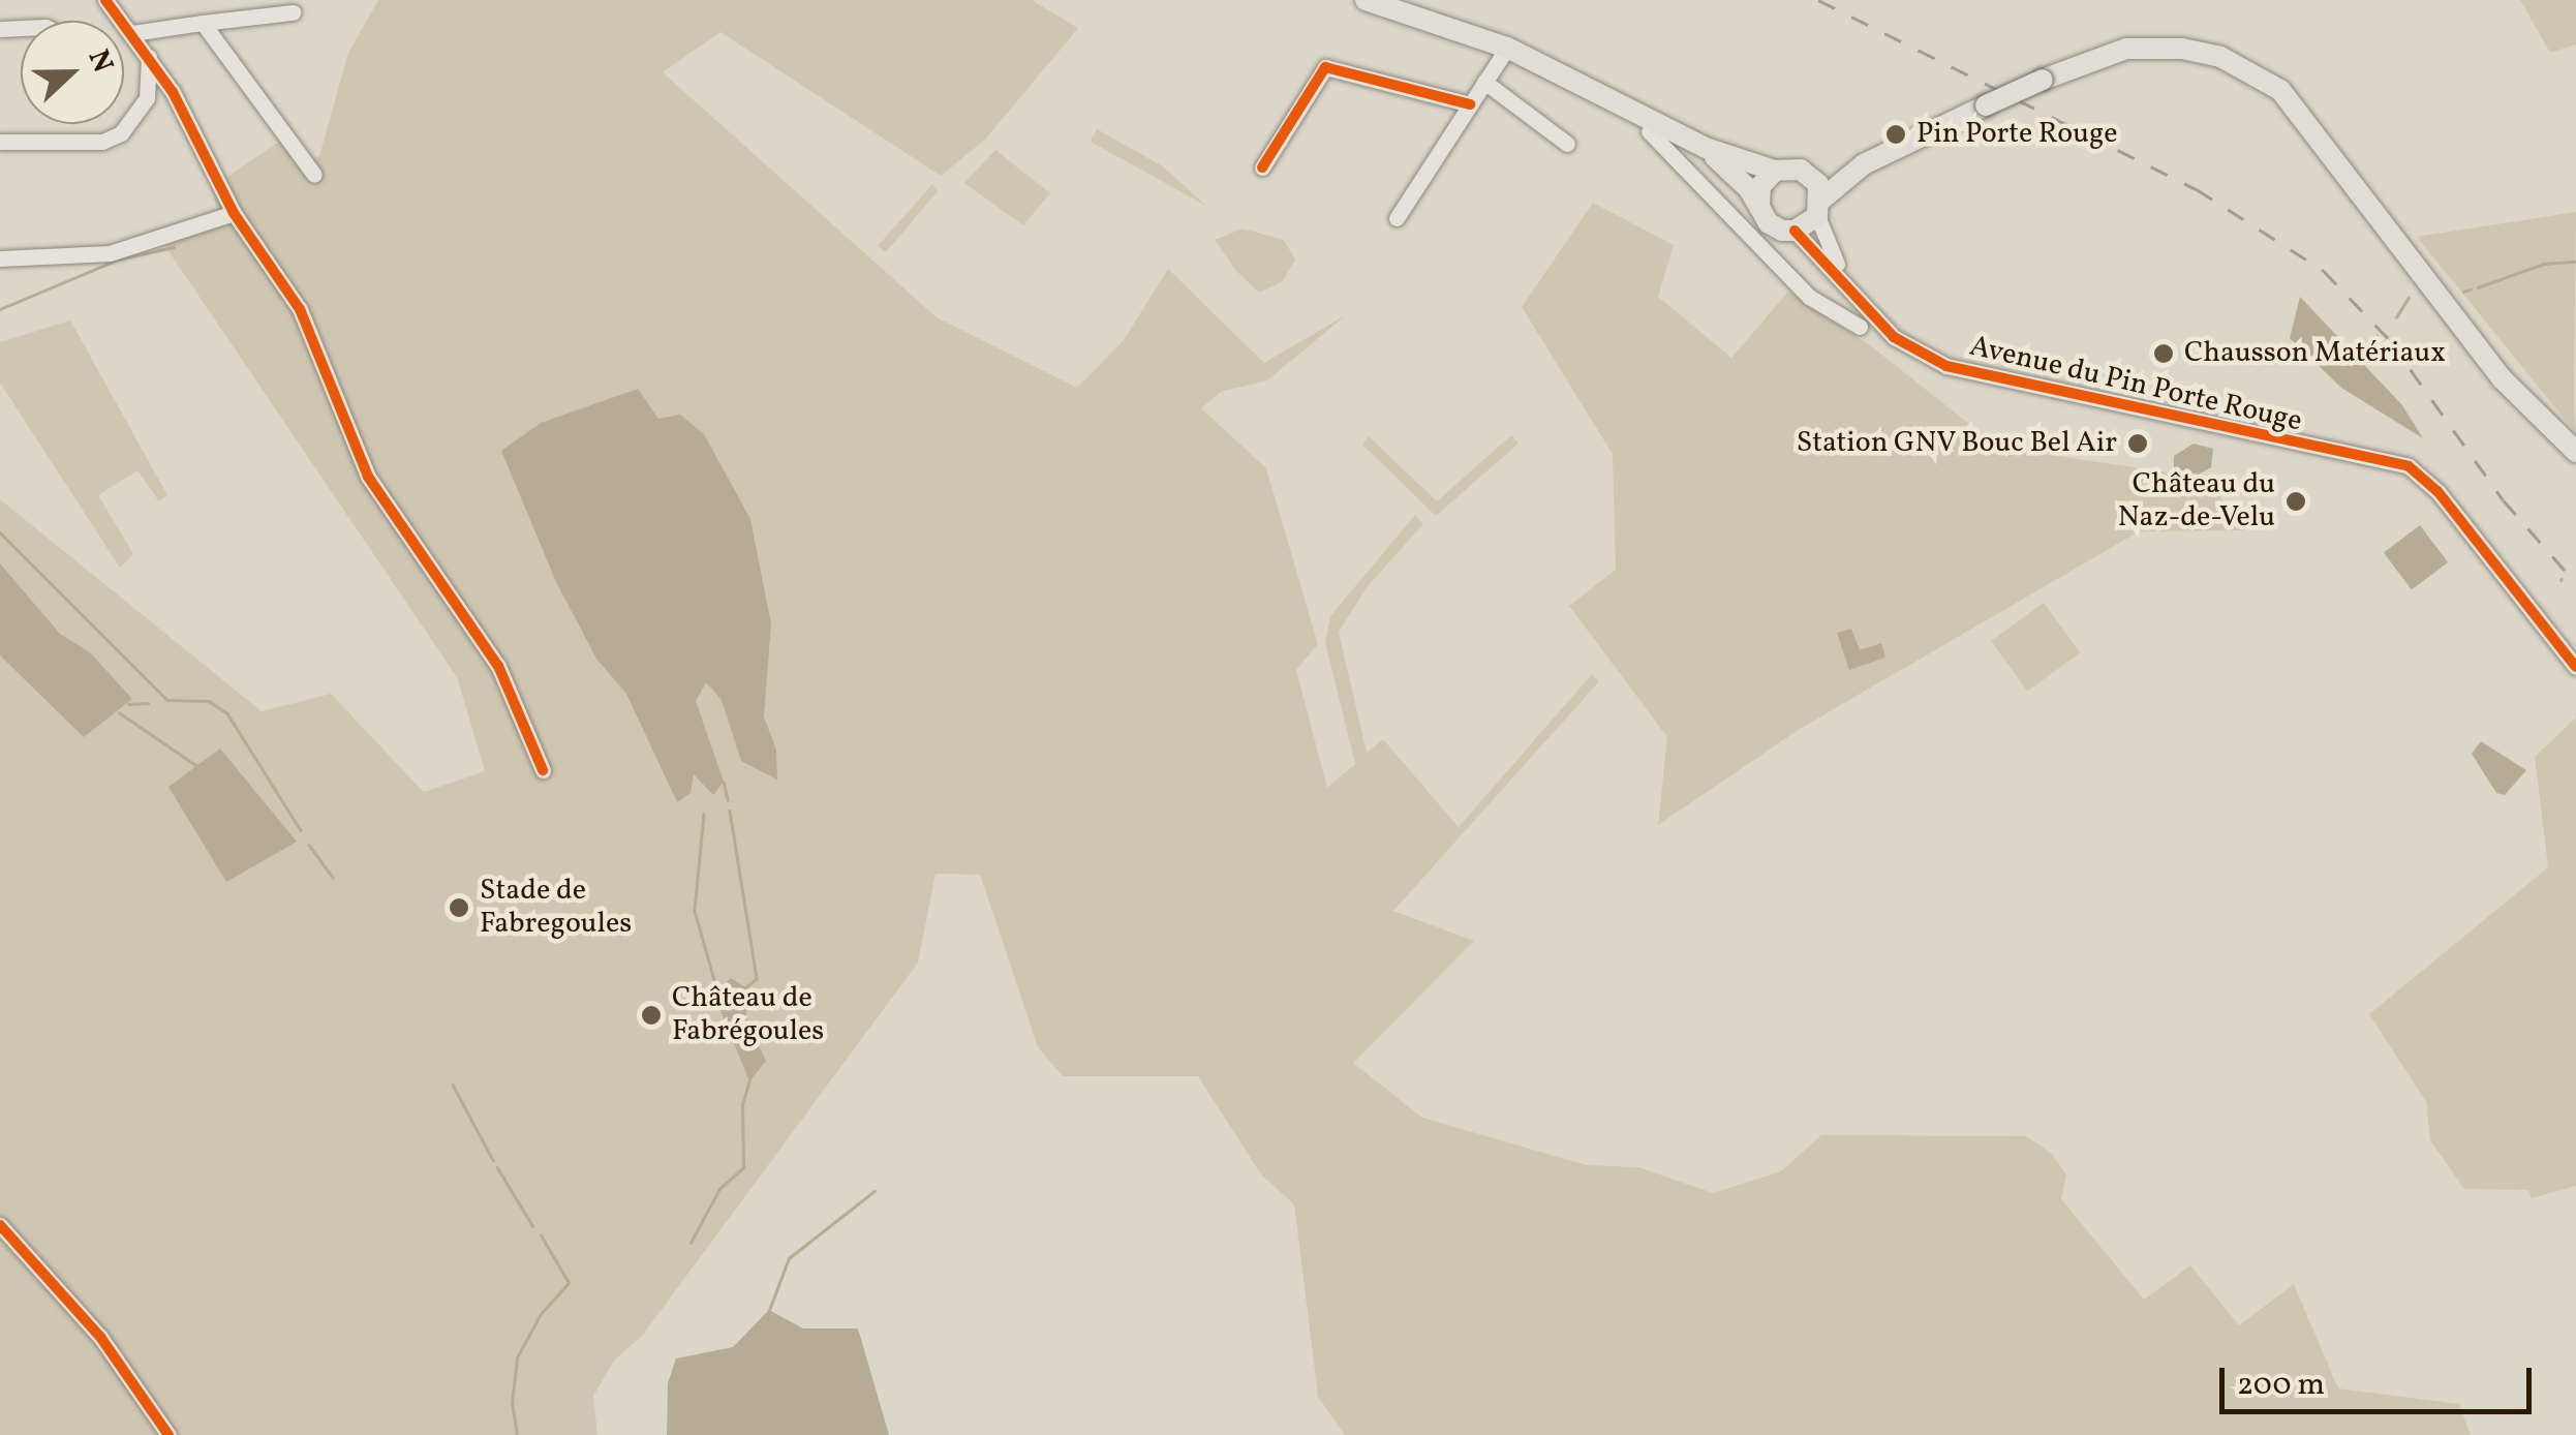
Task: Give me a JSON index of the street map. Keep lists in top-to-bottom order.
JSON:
{
  "streets": {
    "street": ["Avenue du Pin Porte Rouge"]
  },
  "places": [
    "Pin Porte Rouge",
    "Chausson Matériaux",
    "Station GNV Bouc Bel Air",
    "Château du Naz-de-Velu",
    "Stade de Fabregoules",
    "Château de Fabrégoules"
  ],
  "scale_bar": "200 m",
  "north": "right"
}
